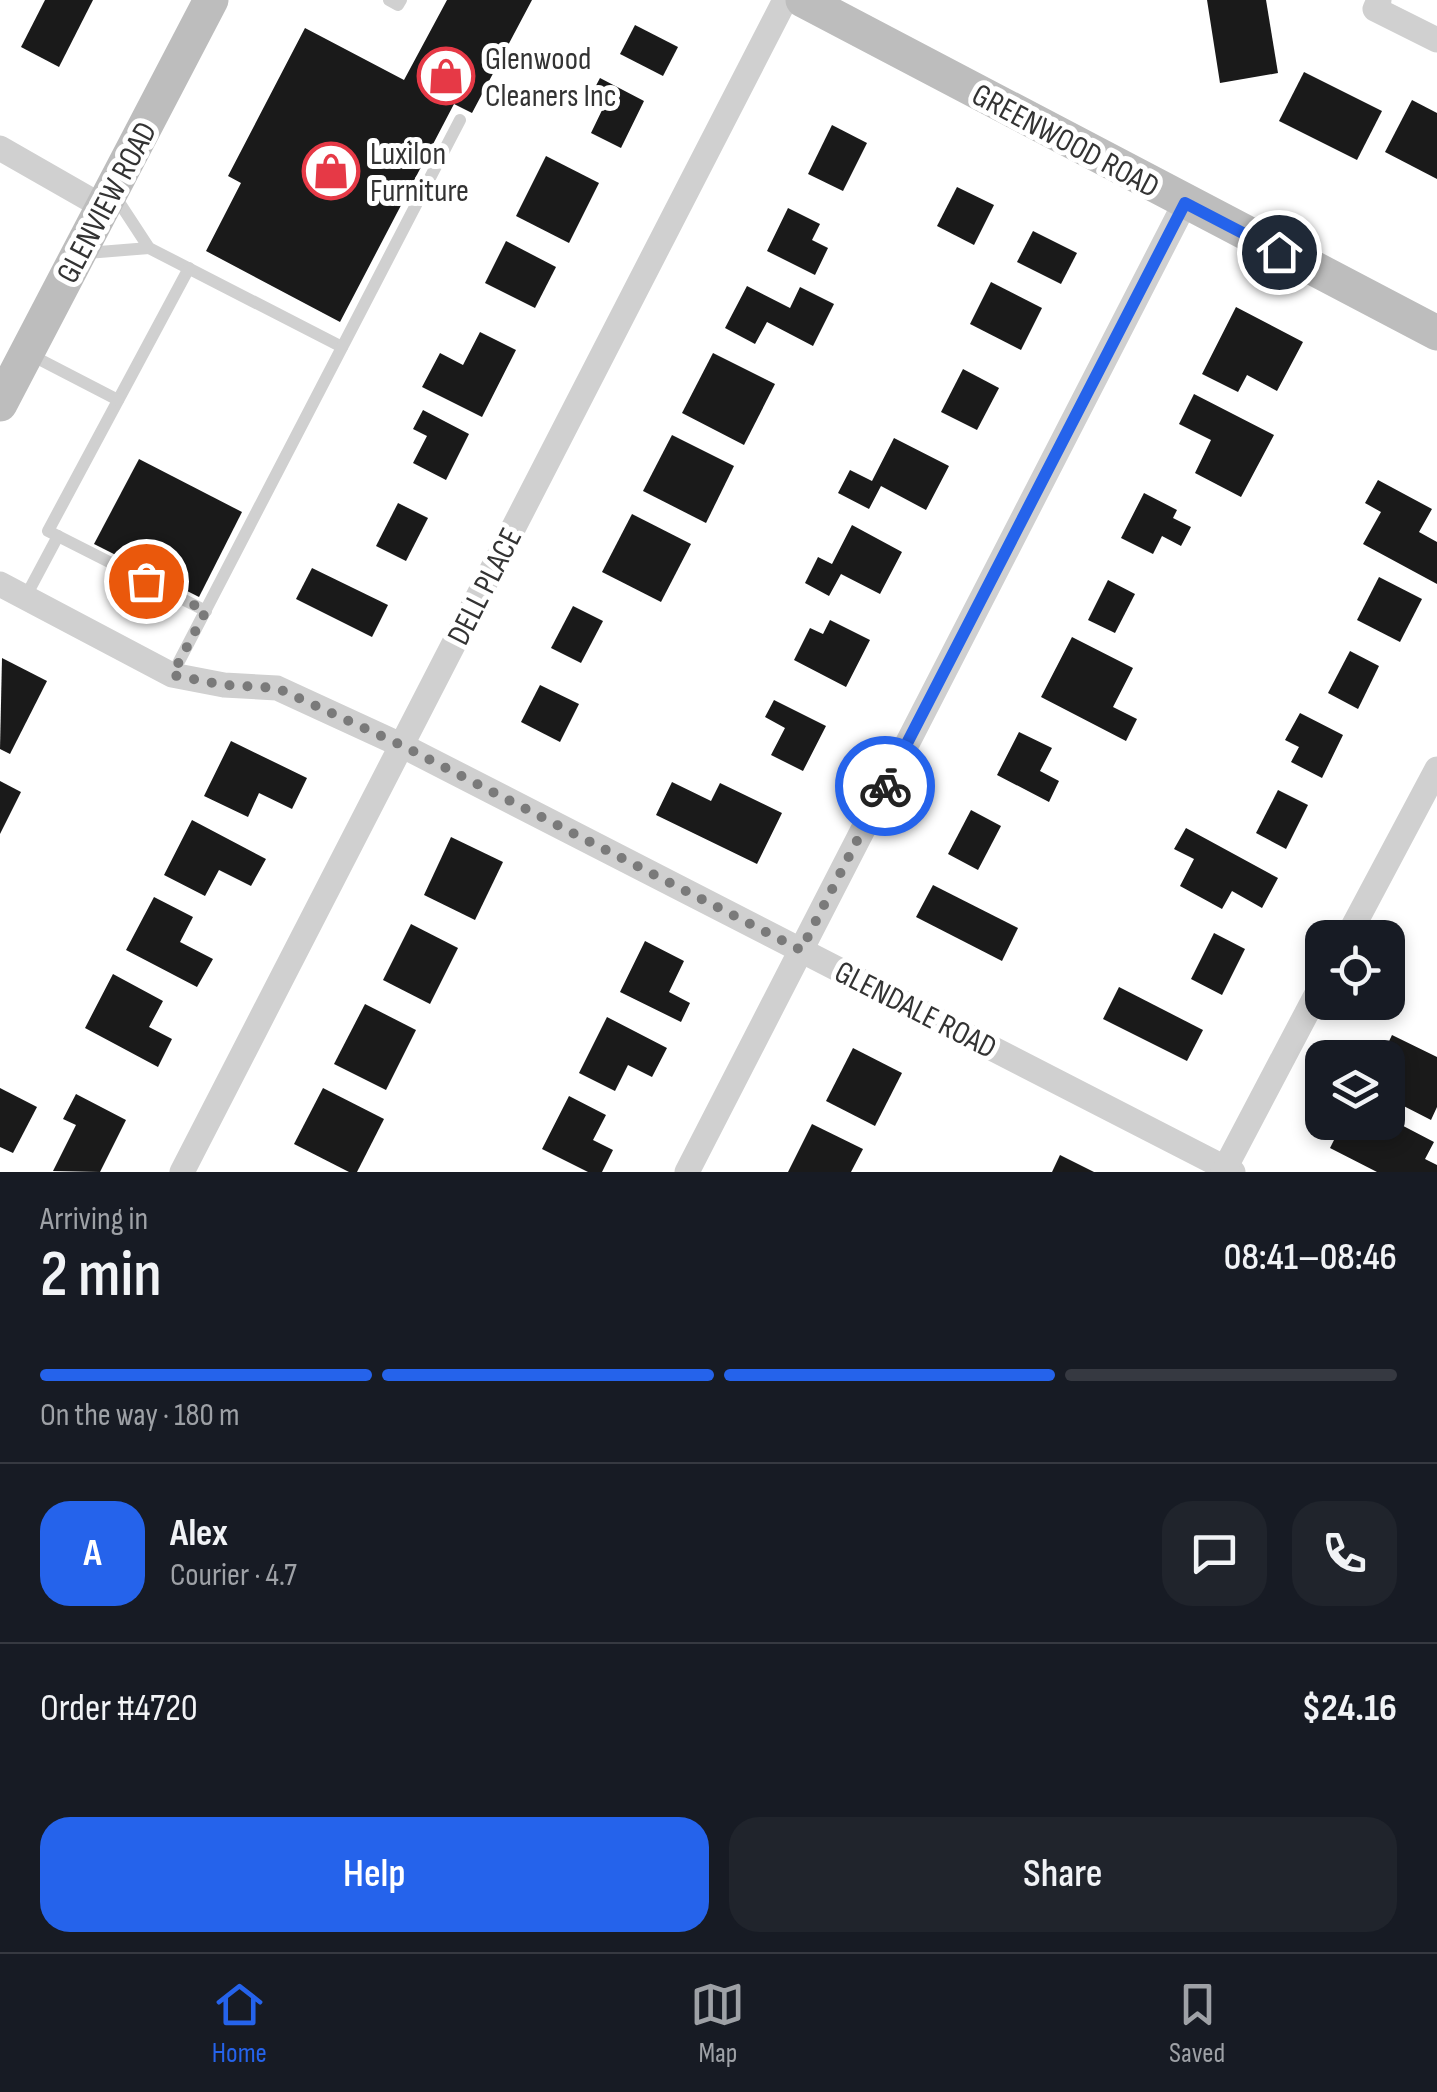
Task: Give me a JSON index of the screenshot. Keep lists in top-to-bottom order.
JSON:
{
  "streets": {
    "main road": ["GREENWOOD ROAD", "GLENVIEW ROAD"],
    "street": ["DELL PLACE", "GLENDALE ROAD"]
  },
  "crossings": [
    ["DELL PLACE", "GLENDALE ROAD"]
  ],
  "places": {
    "shop": ["Glenwood Cleaners Inc", "Luxilon Furniture"]
  },
  "page": {
    "heading": ["2 min", "Arriving in", "08:41–08:46"],
    "panel": [
      "Alex",
      "Courier · 4.7",
      "Order #4720",
      "$24.16"
    ],
    "bar": "On the way · 180 m",
    "round": "A",
    "buttons": ["Help", "Share"],
    "tabs": ["Home", "Map", "Saved"]
  }
}
